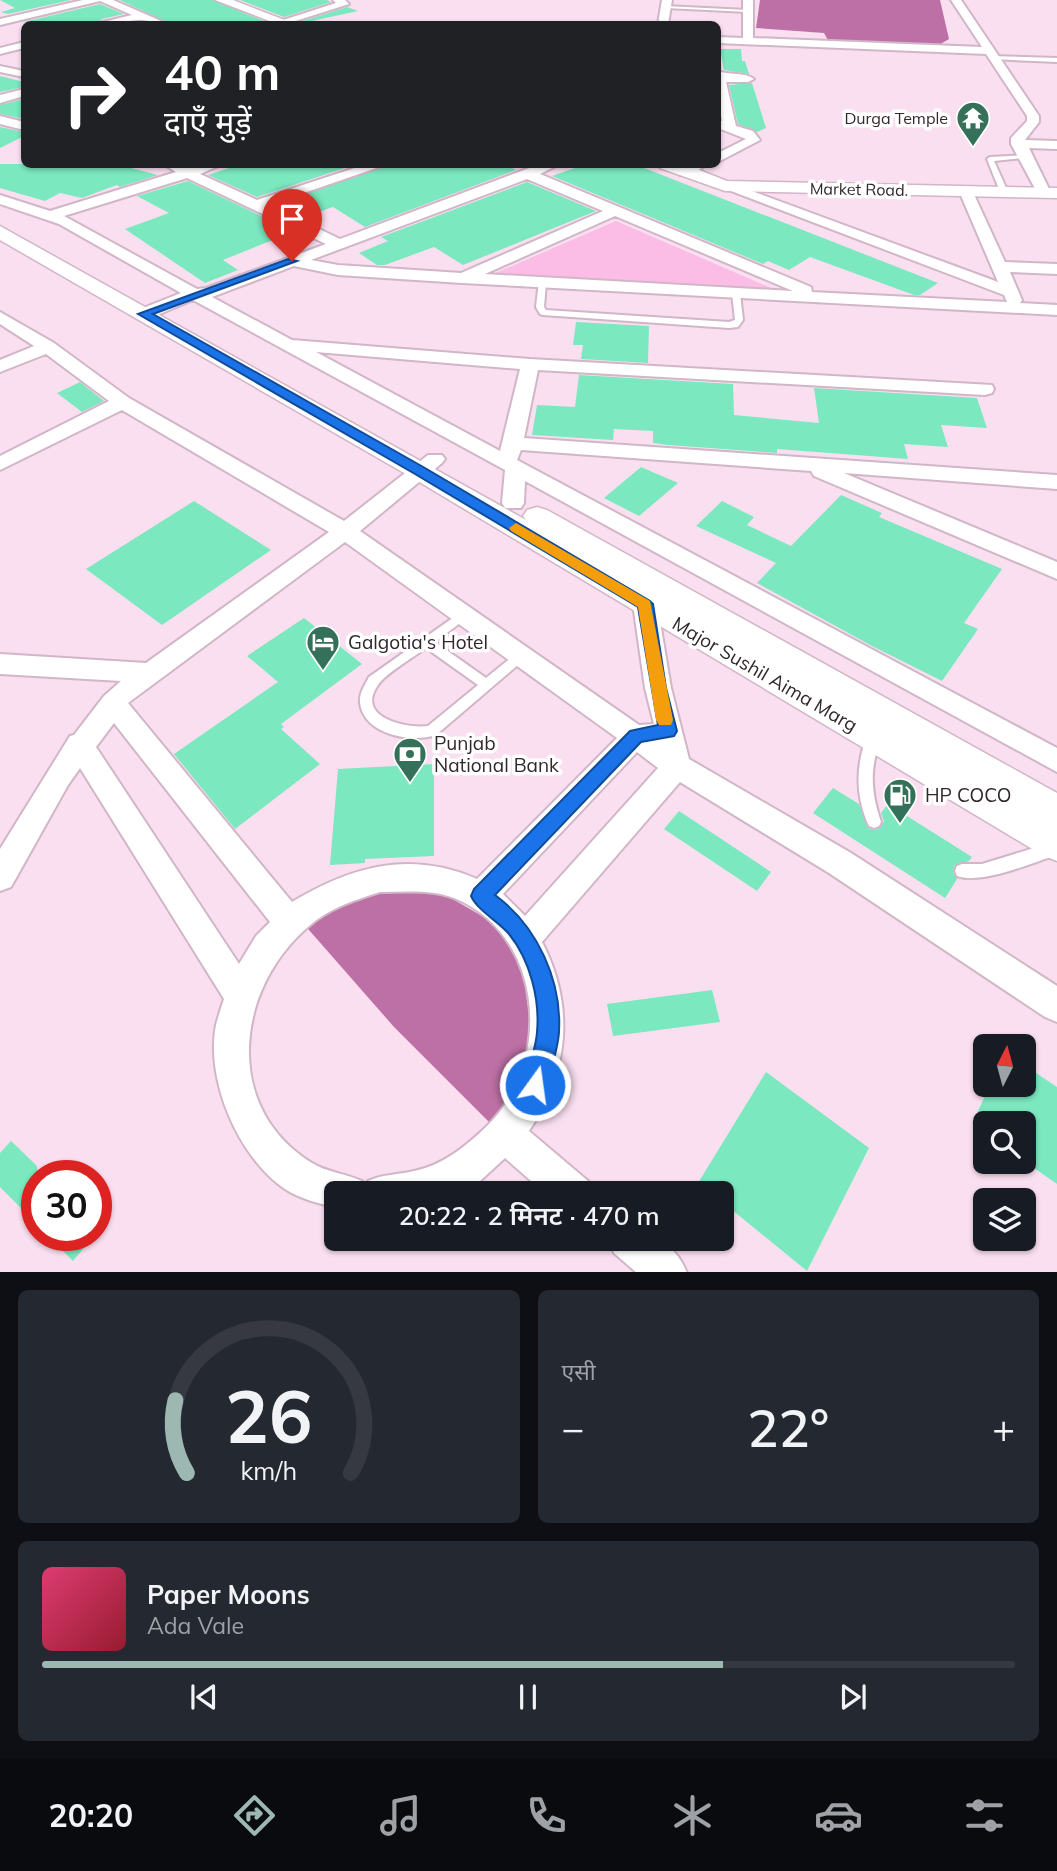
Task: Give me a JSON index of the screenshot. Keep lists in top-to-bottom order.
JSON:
{
  "streets": {
    "street": ["Market Road.", "Major Sushil Aima Marg"]
  },
  "places": {
    "temple": ["Durga Temple"],
    "hotel": ["Galgotia's Hotel"],
    "bank": ["Punjab National Bank"],
    "fuel station": ["HP COCO"]
  },
  "north": "top",
  "page": {
    "turn": ["40 m", "दाएँ मुड़ें"],
    "limit": "30",
    "trip": "20:22 · 2 मिनट · 470 m",
    "tile": "एसी",
    "heat": ["−", "22°", "+"],
    "song": ["Paper Moons", "Ada Vale"],
    "tabs": "20:20",
    "gauge": ["26", "km/h"]
  }
}
